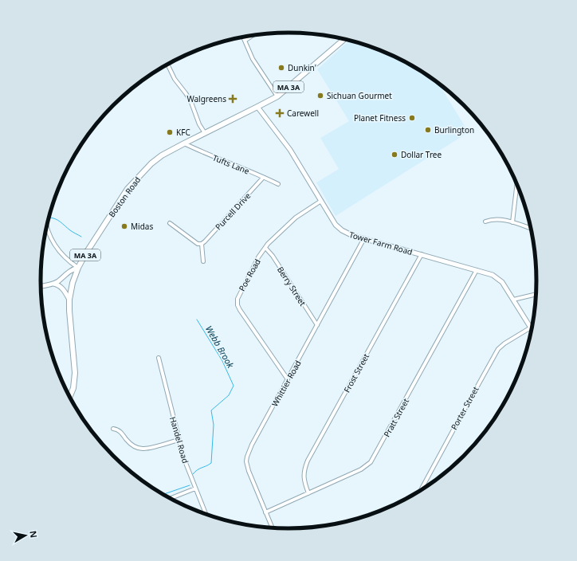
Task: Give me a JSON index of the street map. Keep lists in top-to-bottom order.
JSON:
{
  "streets": {
    "main road": ["MA 3A", "Boston Road"],
    "street": [
      "Tufts Lane",
      "Purcell Drive",
      "Tower Farm Road",
      "Poe Road",
      "Berry Street",
      "Frost Street",
      "Whittier Road",
      "Porter Street",
      "Pratt Street",
      "Handel Road"
    ]
  },
  "crossings": [
    ["Tufts Lane", "Boston Road"],
    ["Tufts Lane", "Purcell Drive"],
    ["Boston Road", "Tower Farm Road"],
    ["Tower Farm Road", "Poe Road"],
    ["Tower Farm Road", "Frost Street"],
    ["Tower Farm Road", "Whittier Road"],
    ["Tower Farm Road", "Porter Street"],
    ["Tower Farm Road", "Pratt Street"],
    ["Poe Road", "Berry Street"],
    ["Poe Road", "Whittier Road"],
    ["Berry Street", "Whittier Road"],
    ["Frost Street", "Pratt Street"],
    ["Whittier Road", "Pratt Street"]
  ],
  "water": ["Webb Brook"],
  "places": {
    "other": [
      "Dunkin'",
      "Sichuan Gourmet",
      "Planet Fitness",
      "Burlington",
      "KFC",
      "Dollar Tree",
      "Midas"
    ],
    "health": ["Walgreens", "Carewell"]
  },
  "north": "right"
}
